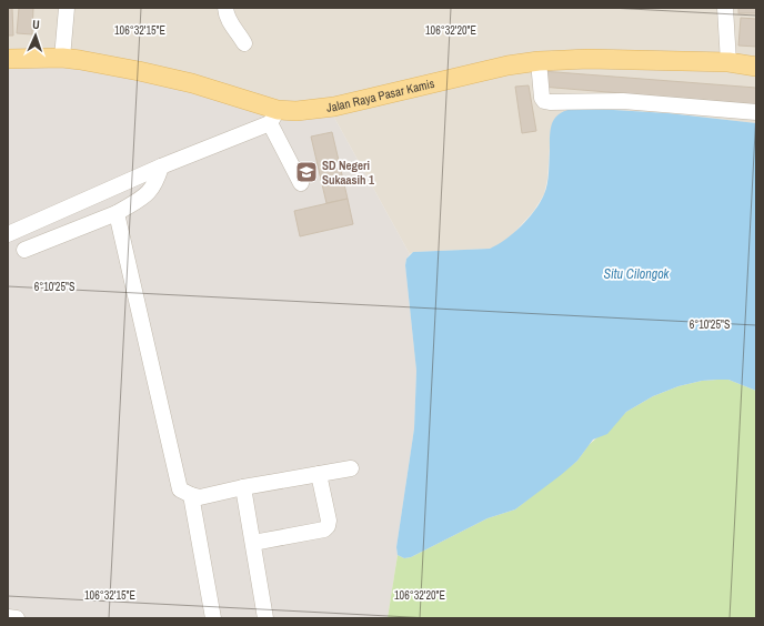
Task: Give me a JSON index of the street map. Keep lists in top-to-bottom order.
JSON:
{
  "streets": {
    "main road": ["Jalan Raya Pasar Kamis"]
  },
  "water": ["Situ Cilongok"],
  "places": {
    "school or university": ["SD Negeri Sukaasih 1"]
  },
  "north": "top",
  "coordinates": ["106°32'15\"E", "106°32'20\"E", "6°10'25\"S"]
}
